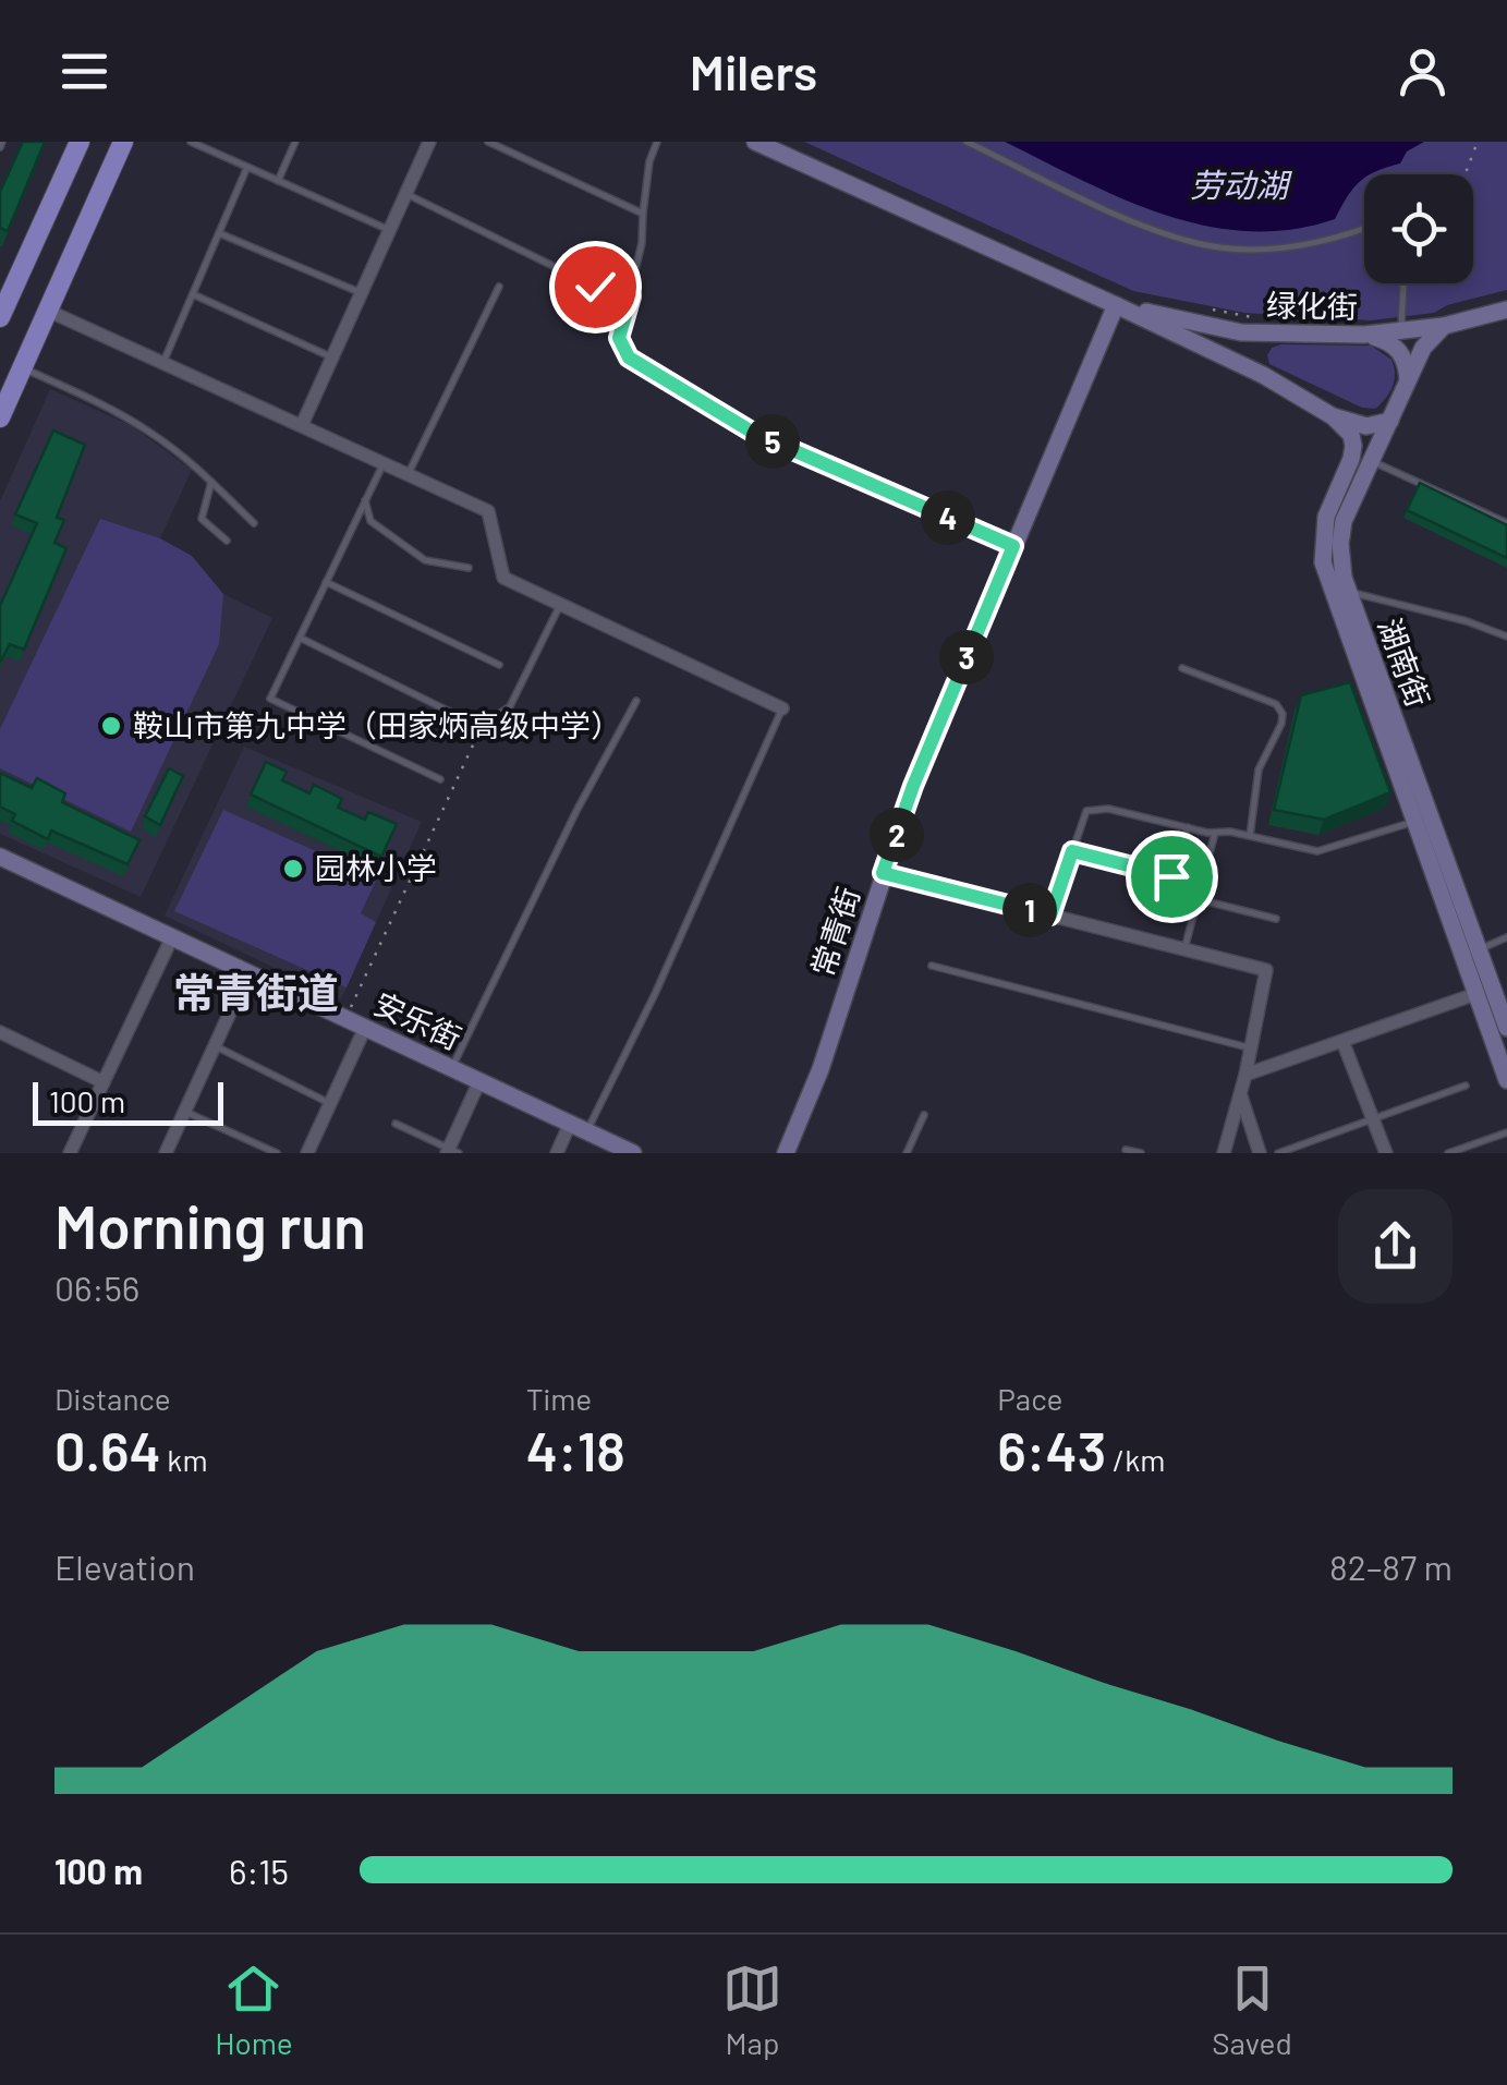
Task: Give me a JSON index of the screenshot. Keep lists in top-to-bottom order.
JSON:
{
  "streets": {
    "main road": [
      "绿化街",
      "湖南街",
      "常青街",
      "安乐街"
    ]
  },
  "crossings": [
    ["绿化街", "湖南街"],
    ["绿化街", "常青街"]
  ],
  "districts": ["常青街道"],
  "water": ["劳动湖"],
  "places": ["鞍山市第九中学（田家炳高级中学）", "园林小学"],
  "scale_bar": "100 m",
  "page": {
    "header": "Milers",
    "pins": [
      "5",
      "4",
      "3",
      "2",
      "1"
    ],
    "scale": "100 m",
    "heading": ["Morning run", "06:56"],
    "stats": [
      ["Distance", "0.64 km"],
      ["Time", "4:18"],
      ["Pace", "6:43 /km"]
    ],
    "chart": ["Elevation", "82–87 m"],
    "list": [
      {
        "name": "100 m",
        "note": "6:15"
      }
    ],
    "tabs": ["Home", "Map", "Saved"]
  }
}
